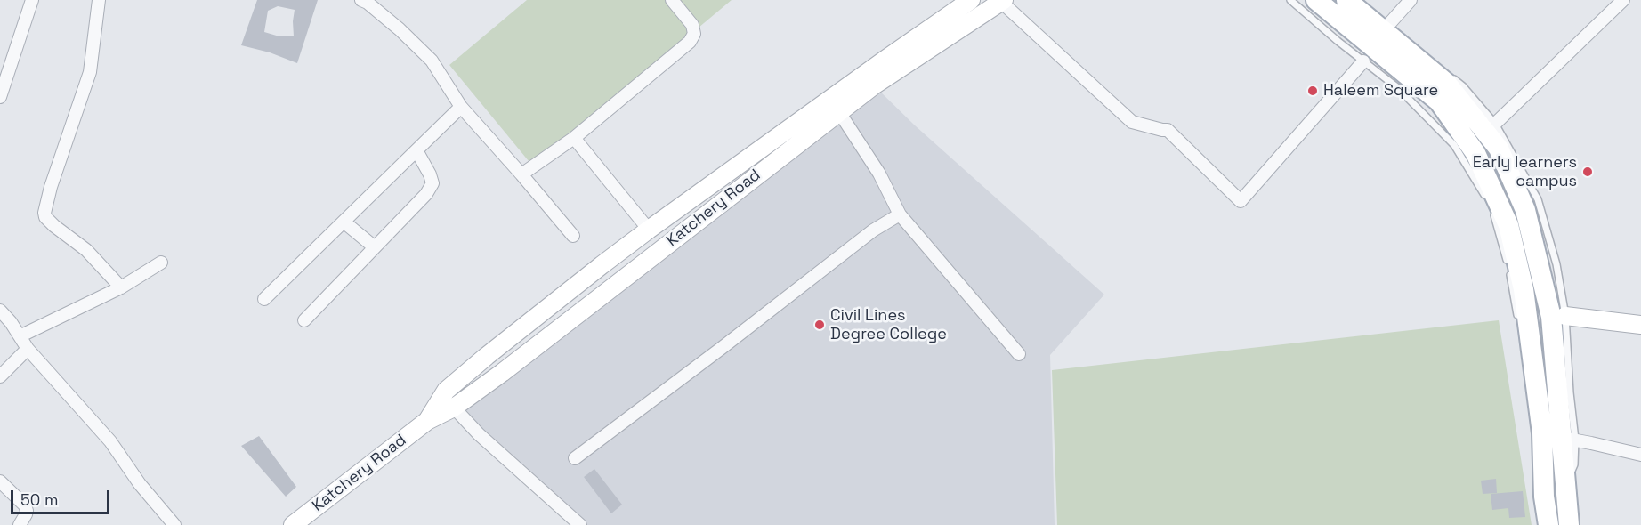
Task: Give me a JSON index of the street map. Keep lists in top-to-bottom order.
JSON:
{
  "streets": {
    "main road": ["Katchery Road"]
  },
  "places": ["Haleem Square", "Early learners campus", "Civil Lines Degree College"],
  "scale_bar": "50 m"
}
